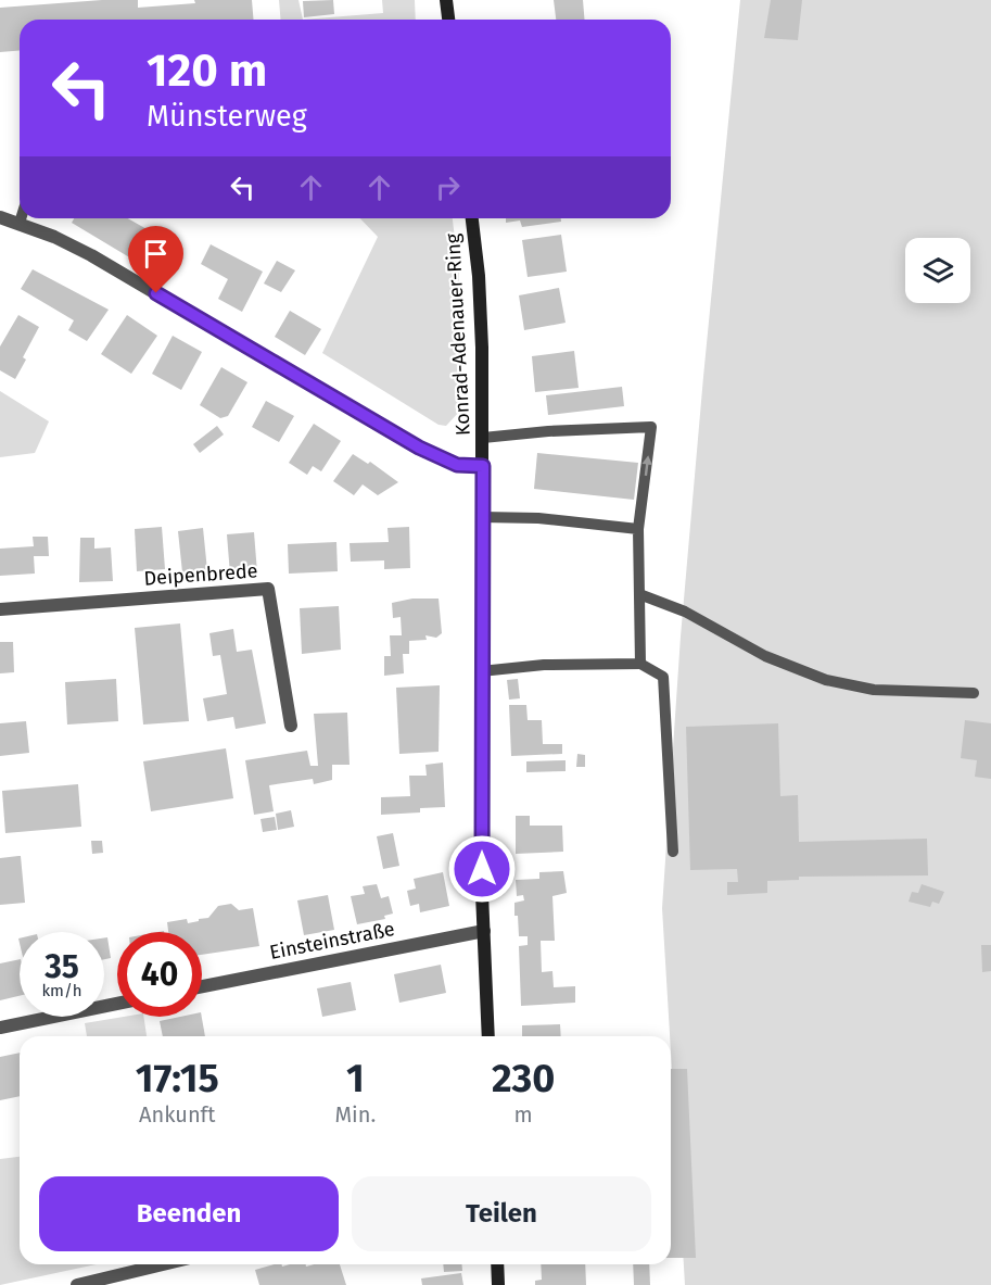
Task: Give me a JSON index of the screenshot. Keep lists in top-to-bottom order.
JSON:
{
  "streets": {
    "street": ["Konrad-Adenauer-Ring", "Deipenbrede", "Einsteinstraße"]
  },
  "crossings": [
    ["Konrad-Adenauer-Ring", "Einsteinstraße"]
  ],
  "page": {
    "turn": ["120 m", "Münsterweg"],
    "speed": "35 km/h",
    "limit": "40",
    "eta": [
      "17:15",
      "Ankunft",
      "1",
      "Min.",
      "230",
      "m"
    ],
    "buttons": ["Beenden", "Teilen"]
  }
}
